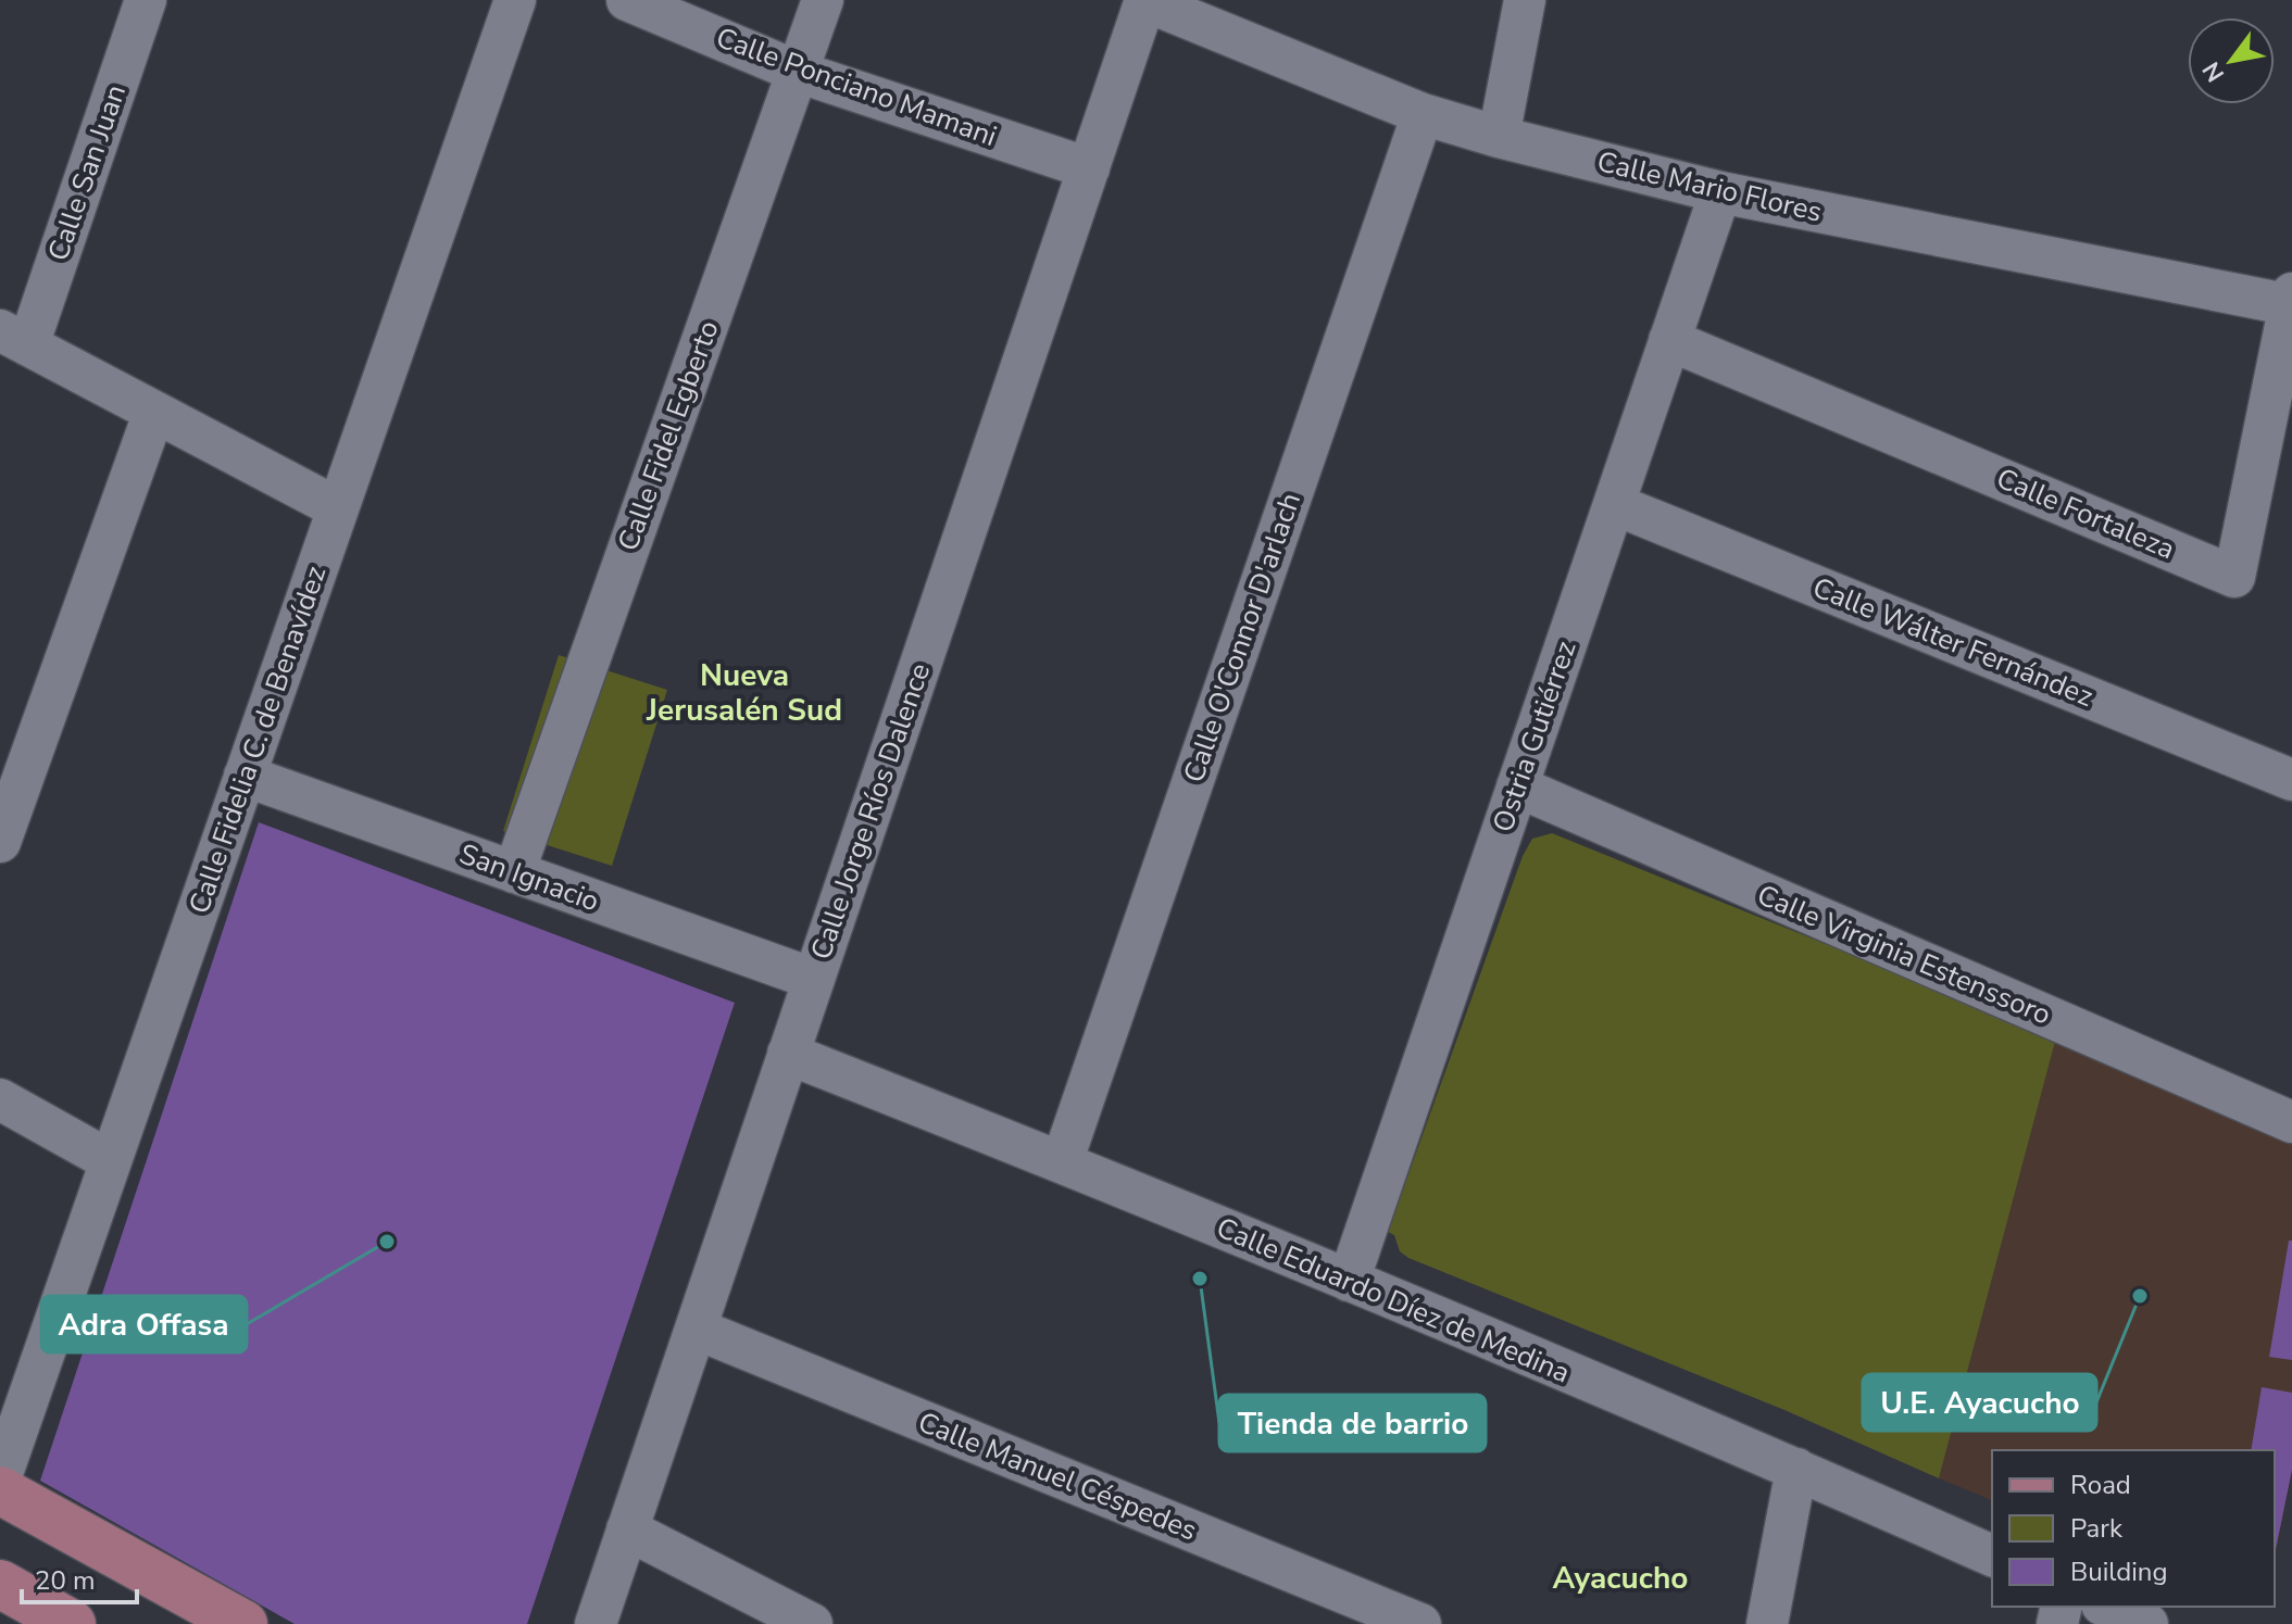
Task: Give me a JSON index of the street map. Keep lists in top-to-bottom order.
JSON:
{
  "streets": {
    "street": [
      "Calle Ponciano Mamani",
      "Calle San Juan",
      "Calle Mario Flores",
      "Calle Fidel Egberto",
      "Calle Fortaleza",
      "Calle O'Connor D'arlach",
      "Calle Wálter Fernández",
      "Ostria Gutiérrez",
      "Calle Fidelia C. de Benavídez",
      "Calle Jorge Ríos Dalence",
      "San Ignacio",
      "Calle Virginia Estenssoro",
      "Calle Eduardo Díez de Medina",
      "Calle Manuel Céspedes"
    ]
  },
  "crossings": [
    ["Calle Ponciano Mamani", "Calle Fidel Egberto"],
    ["Calle Ponciano Mamani", "Calle Jorge Ríos Dalence"],
    ["Calle Mario Flores", "Calle Fortaleza"],
    ["Calle Mario Flores", "Calle O'Connor D'arlach"],
    ["Calle Mario Flores", "Ostria Gutiérrez"],
    ["Calle Mario Flores", "Calle Jorge Ríos Dalence"],
    ["Calle Fidel Egberto", "San Ignacio"],
    ["Calle Fortaleza", "Ostria Gutiérrez"],
    ["Calle O'Connor D'arlach", "Calle Eduardo Díez de Medina"],
    ["Calle Wálter Fernández", "Ostria Gutiérrez"],
    ["Ostria Gutiérrez", "Calle Virginia Estenssoro"],
    ["Ostria Gutiérrez", "Calle Eduardo Díez de Medina"],
    ["Calle Fidelia C. de Benavídez", "San Ignacio"],
    ["Calle Jorge Ríos Dalence", "San Ignacio"],
    ["Calle Jorge Ríos Dalence", "Calle Eduardo Díez de Medina"],
    ["Calle Jorge Ríos Dalence", "Calle Manuel Céspedes"]
  ],
  "districts": ["Nueva Jerusalén Sud", "Ayacucho"],
  "places": ["Adra Offasa", "Tienda de barrio", "U.E. Ayacucho"],
  "legend": ["Road", "Park", "Building"],
  "scale_bar": "20 m",
  "north": "bottom left"
}
